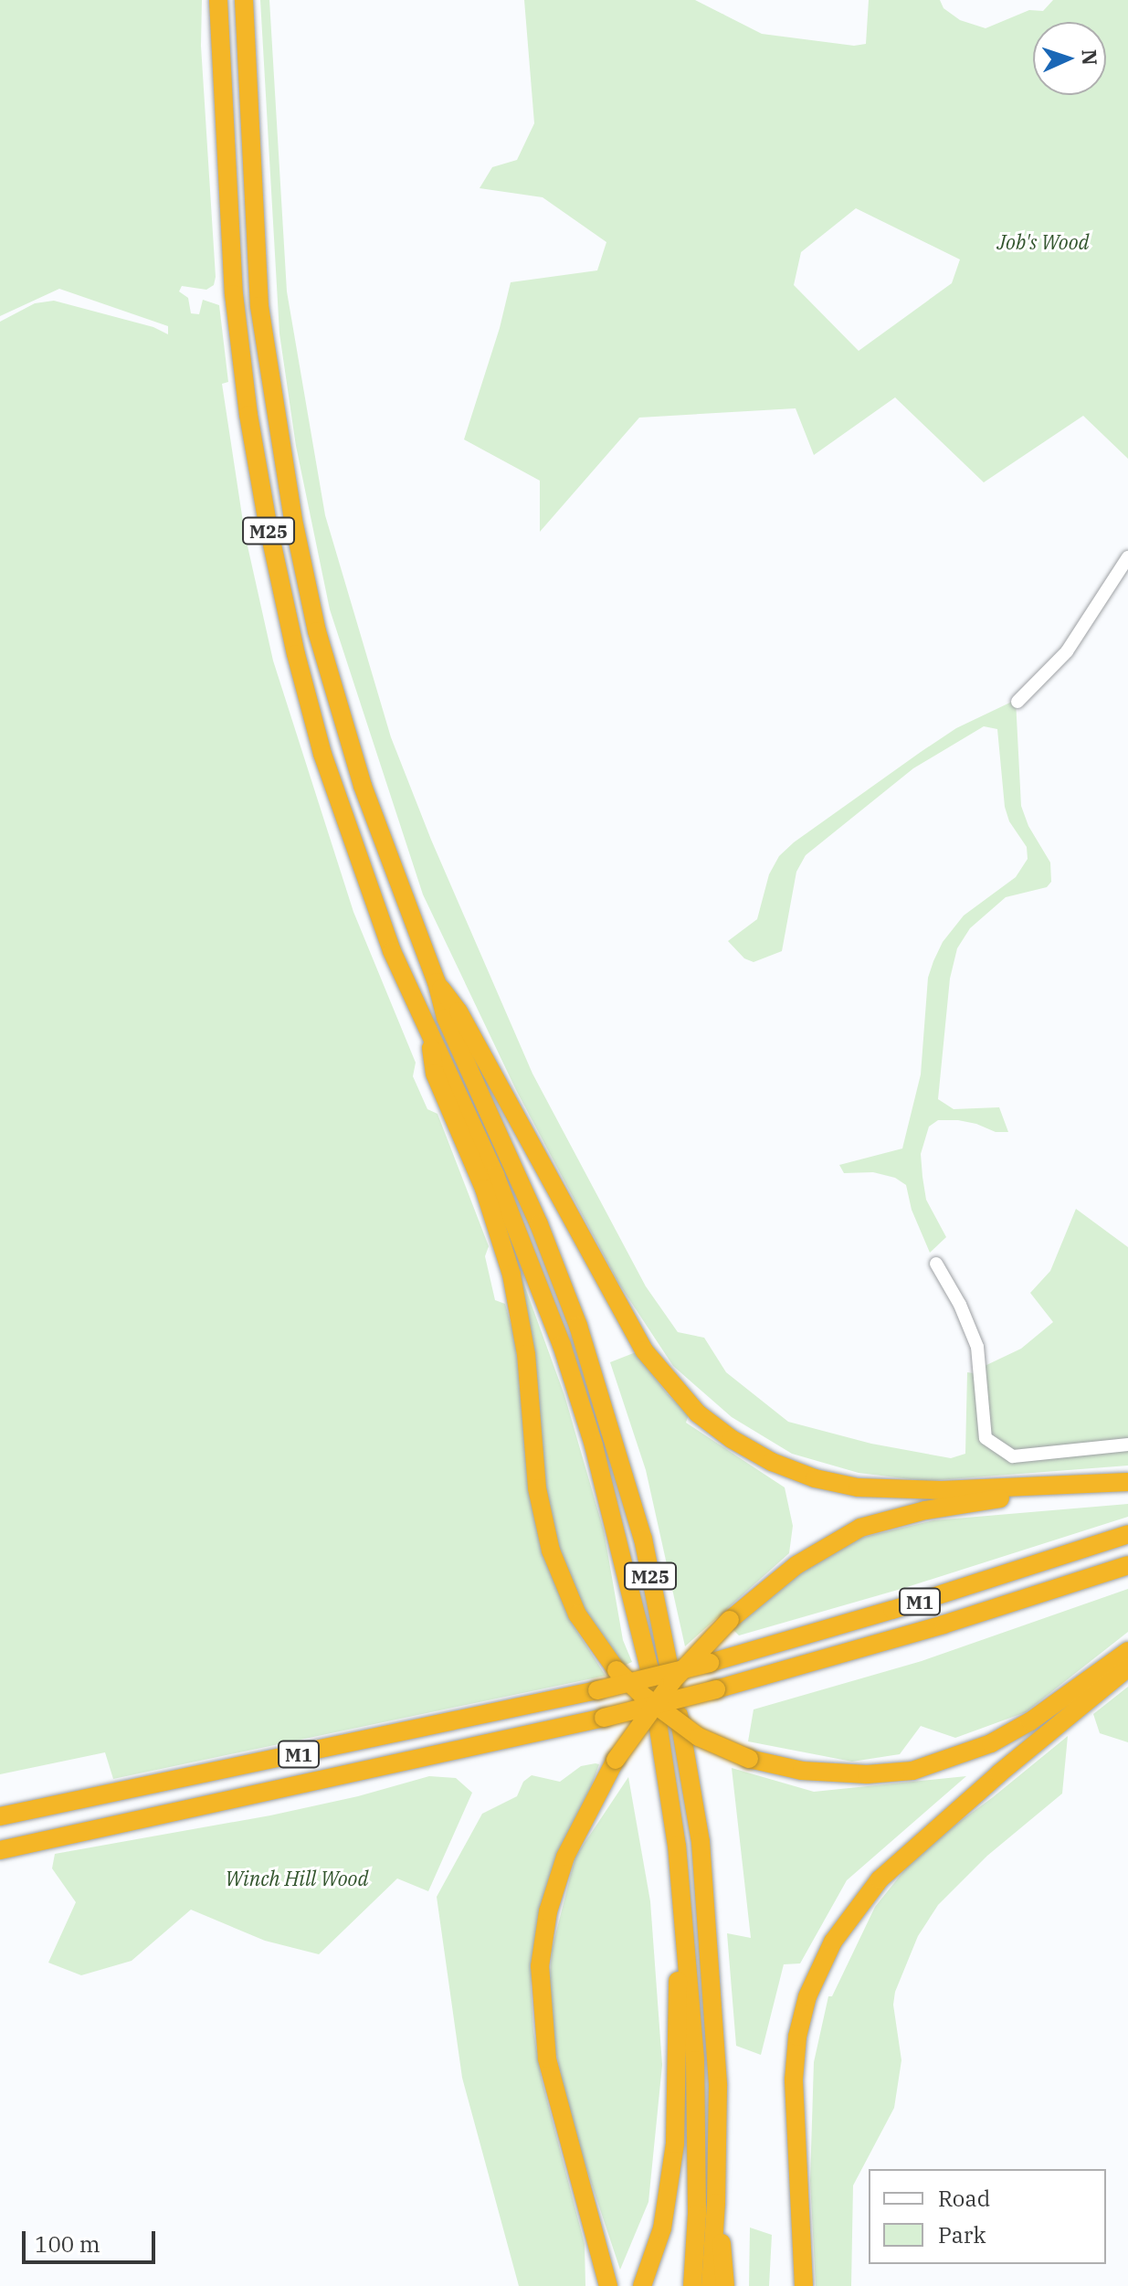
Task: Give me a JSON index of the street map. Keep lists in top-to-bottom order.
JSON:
{
  "streets": {
    "highway": ["M25", "M1"]
  },
  "parks": ["Job's Wood", "Winch Hill Wood"],
  "legend": ["Road", "Park"],
  "scale_bar": "100 m",
  "north": "right"
}
